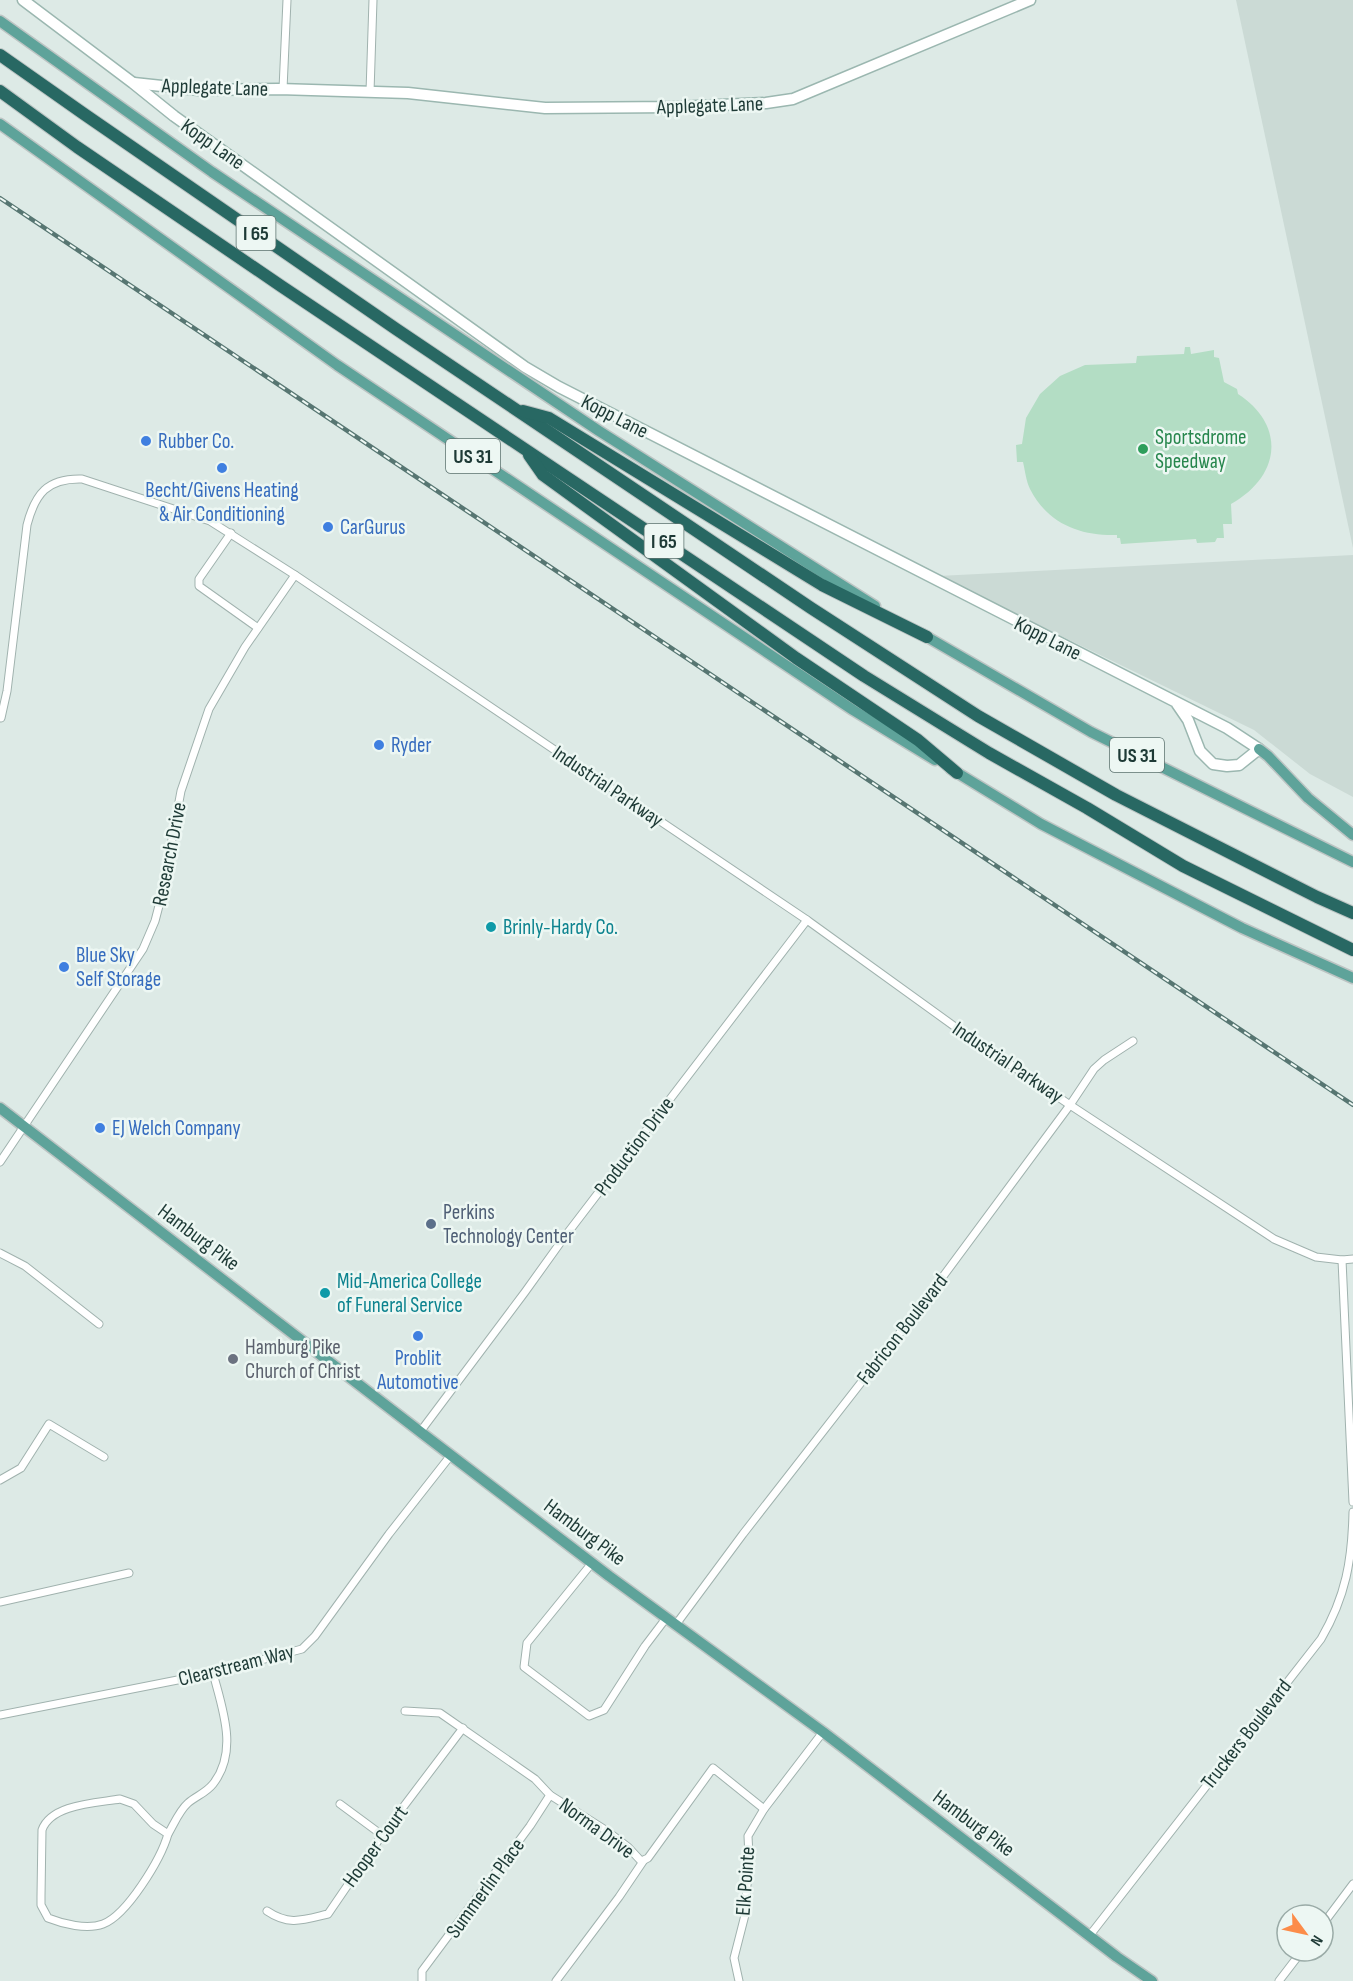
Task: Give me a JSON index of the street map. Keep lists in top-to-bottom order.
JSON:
{
  "streets": {
    "highway": ["I 65"],
    "main road": ["US 31", "Hamburg Pike"],
    "street": [
      "Applegate Lane",
      "Kopp Lane",
      "Industrial Parkway",
      "Research Drive",
      "Production Drive",
      "Fabricon Boulevard",
      "Clearstream Way",
      "Truckers Boulevard",
      "Norma Drive",
      "Hooper Court",
      "Elk Pointe",
      "Summerlin Place"
    ]
  },
  "crossings": [
    ["Applegate Lane", "Kopp Lane"],
    ["Industrial Parkway", "Research Drive"],
    ["Industrial Parkway", "Production Drive"],
    ["Industrial Parkway", "Fabricon Boulevard"],
    ["Research Drive", "Hamburg Pike"],
    ["Production Drive", "Hamburg Pike"],
    ["Hamburg Pike", "Fabricon Boulevard"],
    ["Hamburg Pike", "Clearstream Way"],
    ["Hamburg Pike", "Truckers Boulevard"],
    ["Hamburg Pike", "Elk Pointe"],
    ["Norma Drive", "Hooper Court"],
    ["Norma Drive", "Elk Pointe"],
    ["Norma Drive", "Summerlin Place"]
  ],
  "places": [
    "Rubber Co.",
    "Sportsdrome Speedway",
    "Becht/Givens Heating & Air Conditioning",
    "CarGurus",
    "Ryder",
    "Brinly-Hardy Co.",
    "Blue Sky Self Storage",
    "EJ Welch Company",
    "Perkins Technology Center",
    "Mid-America College of Funeral Service",
    "Problit Automotive",
    "Hamburg Pike Church of Christ"
  ],
  "north": "bottom right"
}
